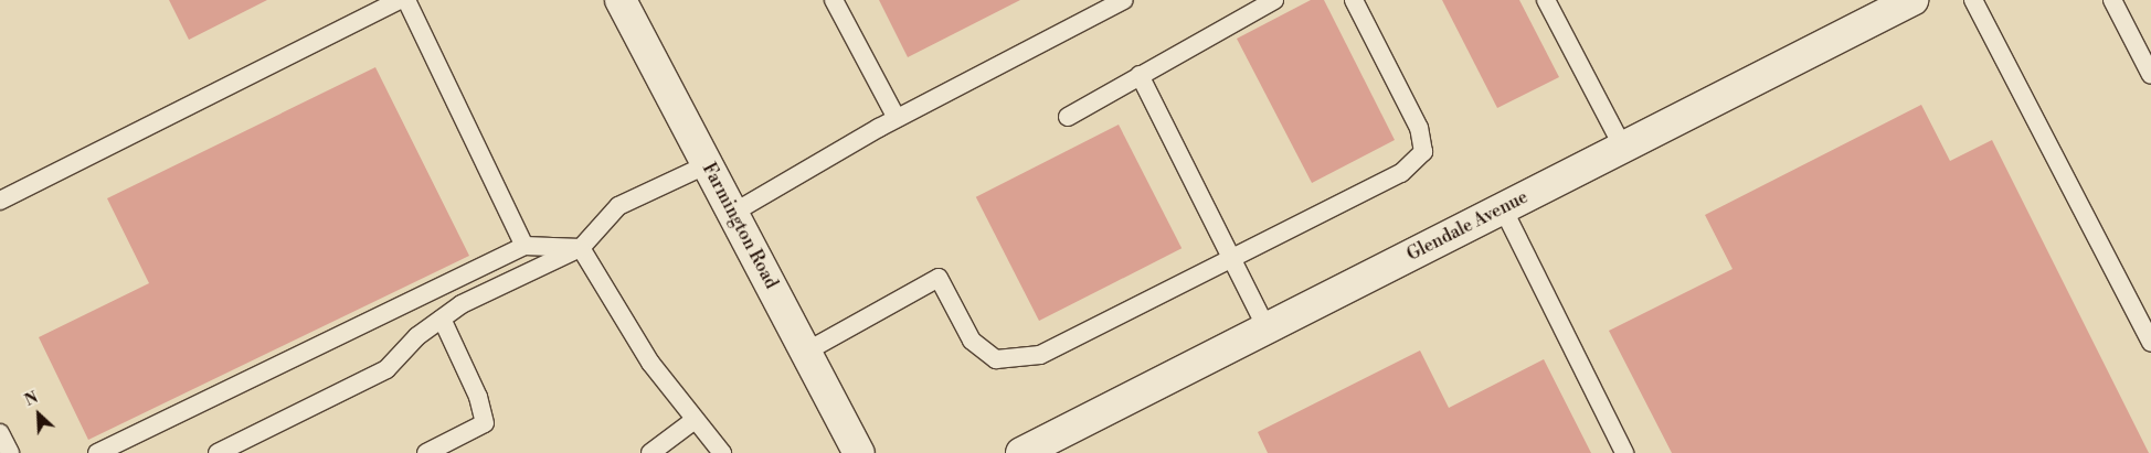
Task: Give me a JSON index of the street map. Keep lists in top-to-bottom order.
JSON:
{
  "streets": {
    "street": ["Farmington Road", "Glendale Avenue"]
  },
  "north": "top left"
}
